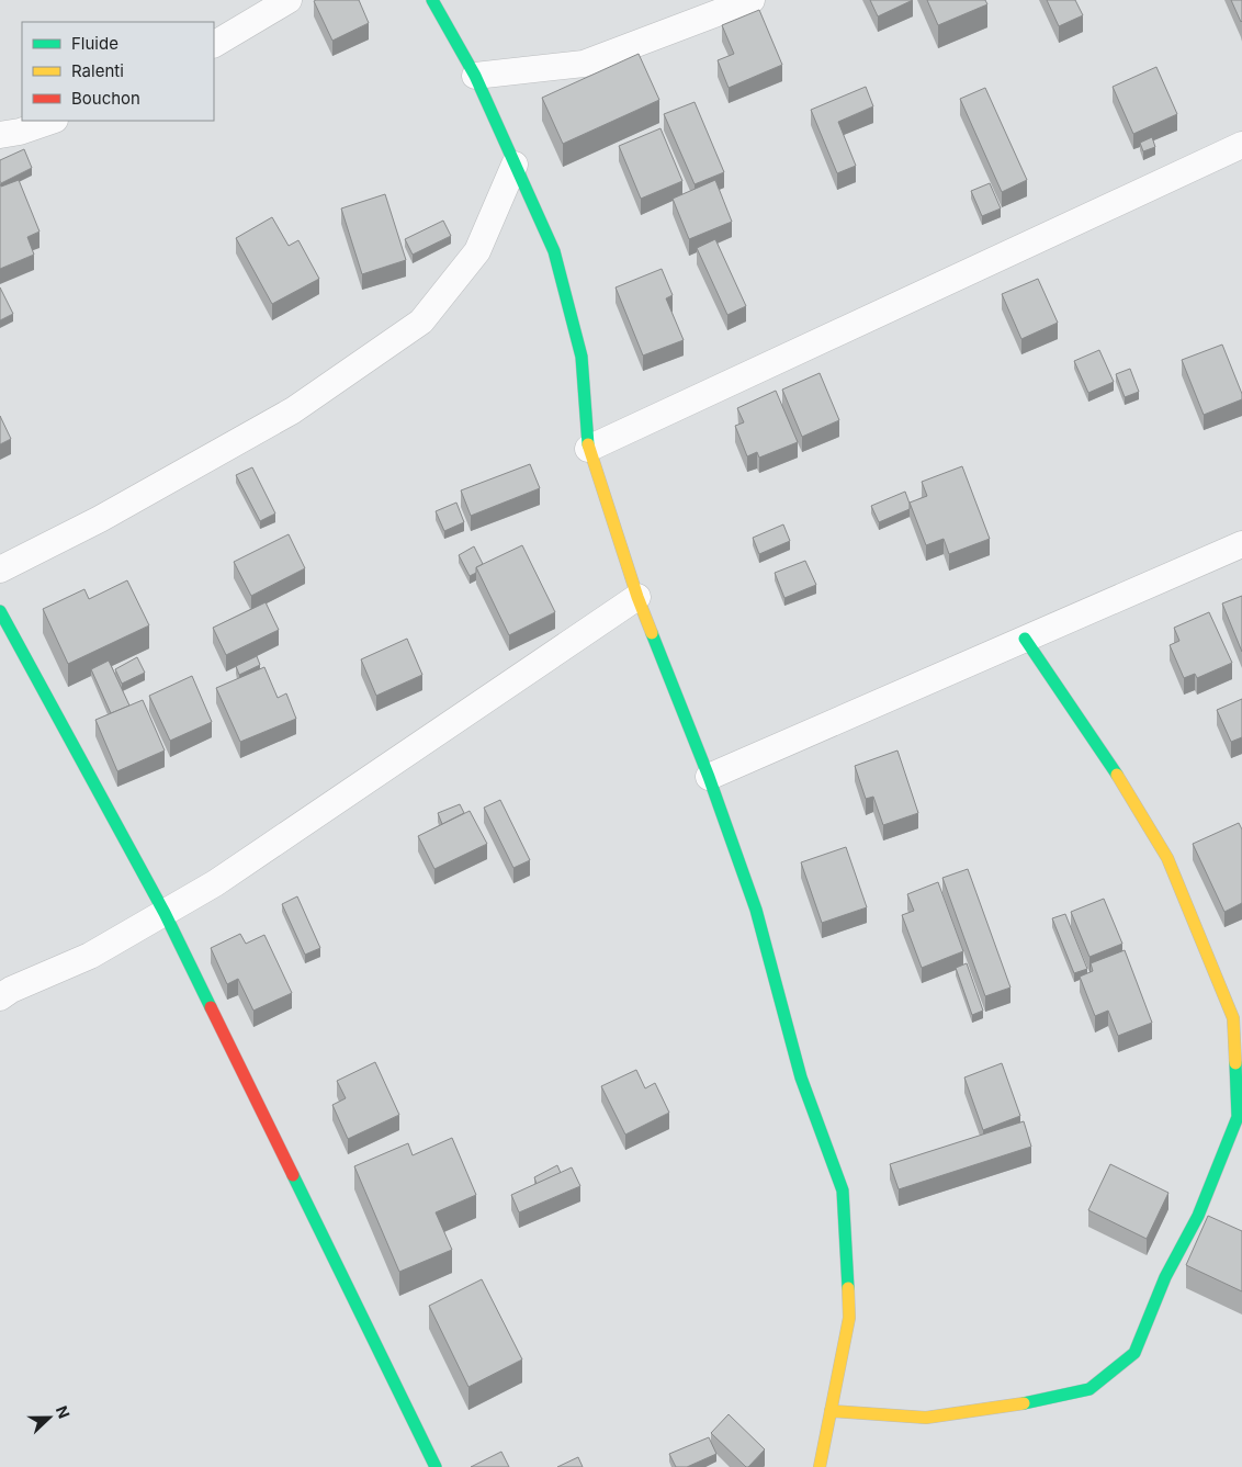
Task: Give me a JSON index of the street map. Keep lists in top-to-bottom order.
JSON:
{
  "legend": ["Fluide", "Ralenti", "Bouchon"],
  "north": "right"
}
